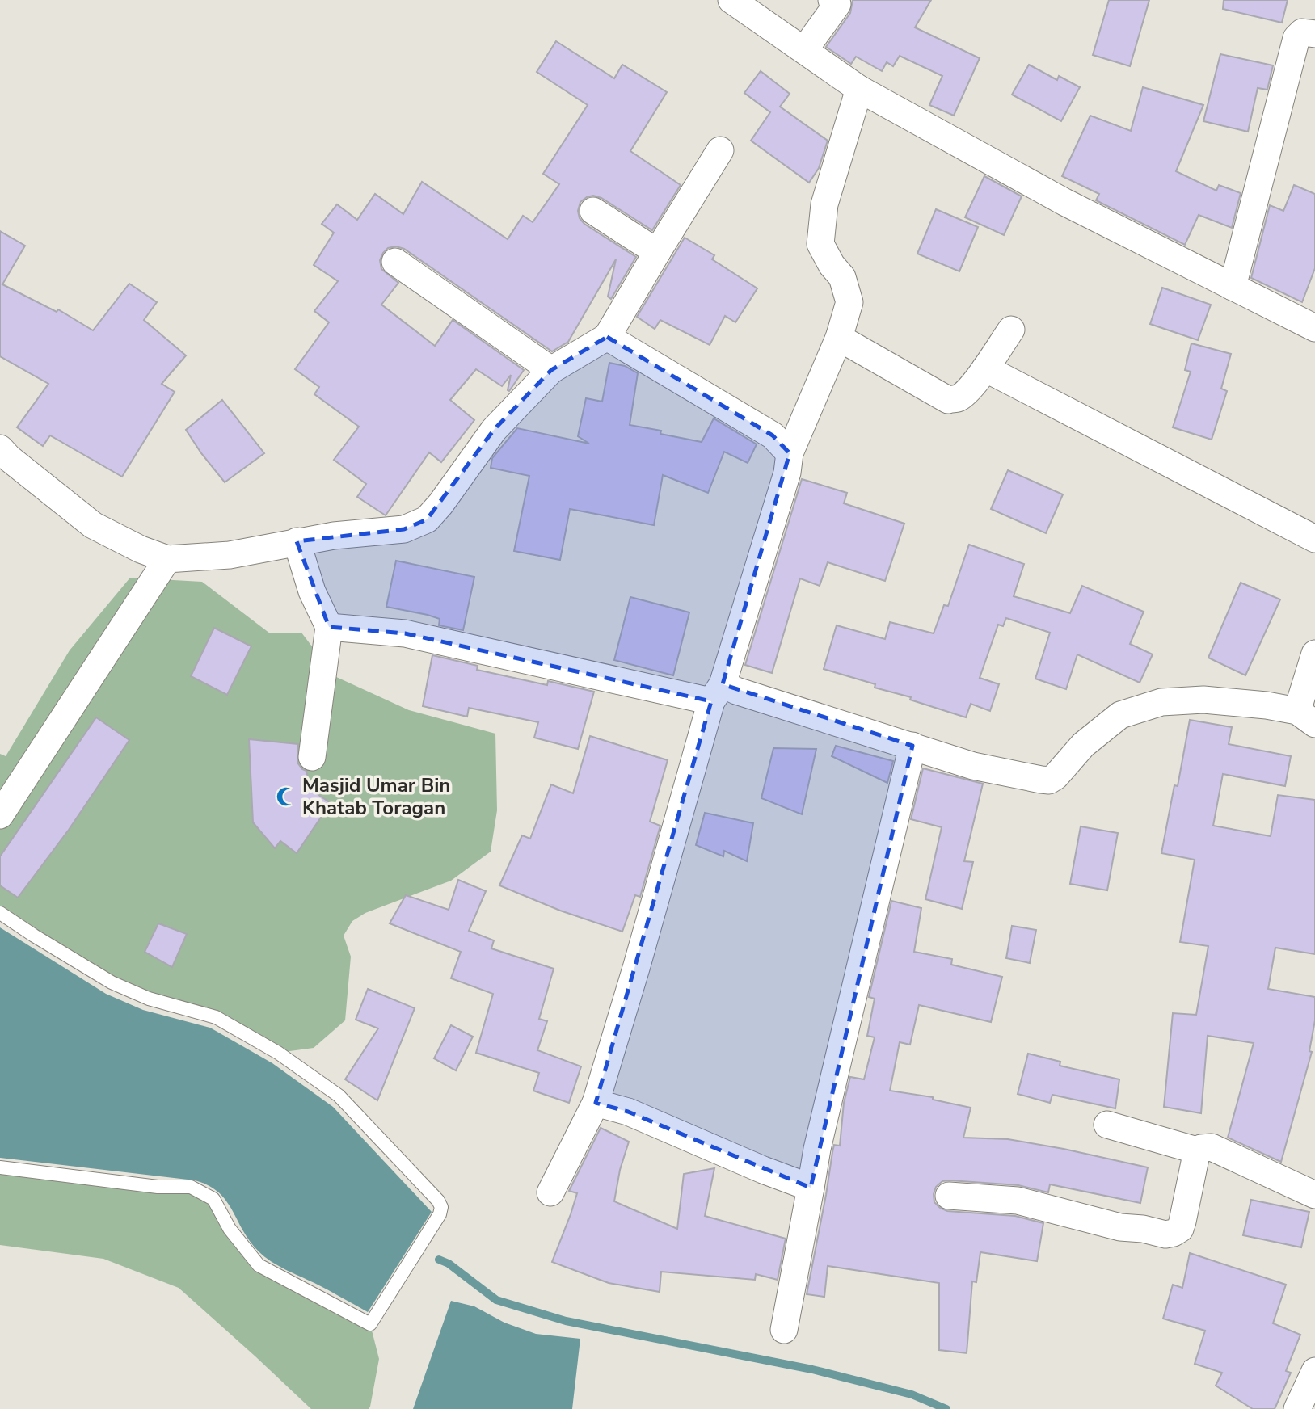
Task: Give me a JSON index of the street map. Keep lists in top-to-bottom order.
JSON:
{
  "places": {
    "mosque": ["Masjid Umar Bin Khatab Toragan"]
  }
}
